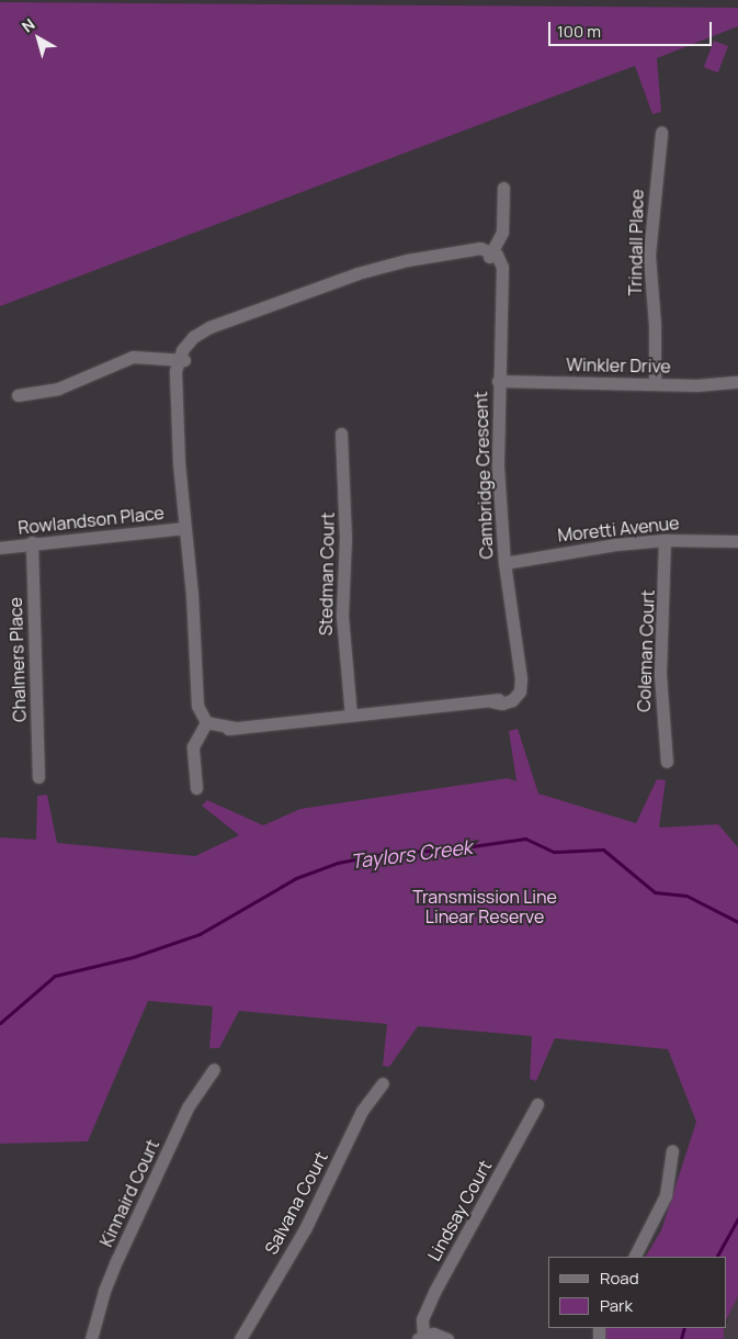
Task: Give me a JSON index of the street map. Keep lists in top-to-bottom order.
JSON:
{
  "streets": {
    "street": [
      "Trindall Place",
      "Winkler Drive",
      "Cambridge Crescent",
      "Rowlandson Place",
      "Moretti Avenue",
      "Stedman Court",
      "Coleman Court",
      "Chalmers Place",
      "Kinnaird Court",
      "Salvana Court",
      "Lindsay Court"
    ]
  },
  "crossings": [
    ["Trindall Place", "Winkler Drive"],
    ["Winkler Drive", "Cambridge Crescent"],
    ["Cambridge Crescent", "Moretti Avenue"],
    ["Cambridge Crescent", "Stedman Court"],
    ["Rowlandson Place", "Chalmers Place"],
    ["Moretti Avenue", "Coleman Court"]
  ],
  "water": ["Taylors Creek"],
  "parks": ["Transmission Line Linear Reserve"],
  "legend": ["Road", "Park"],
  "scale_bar": "100 m",
  "north": "top left"
}
